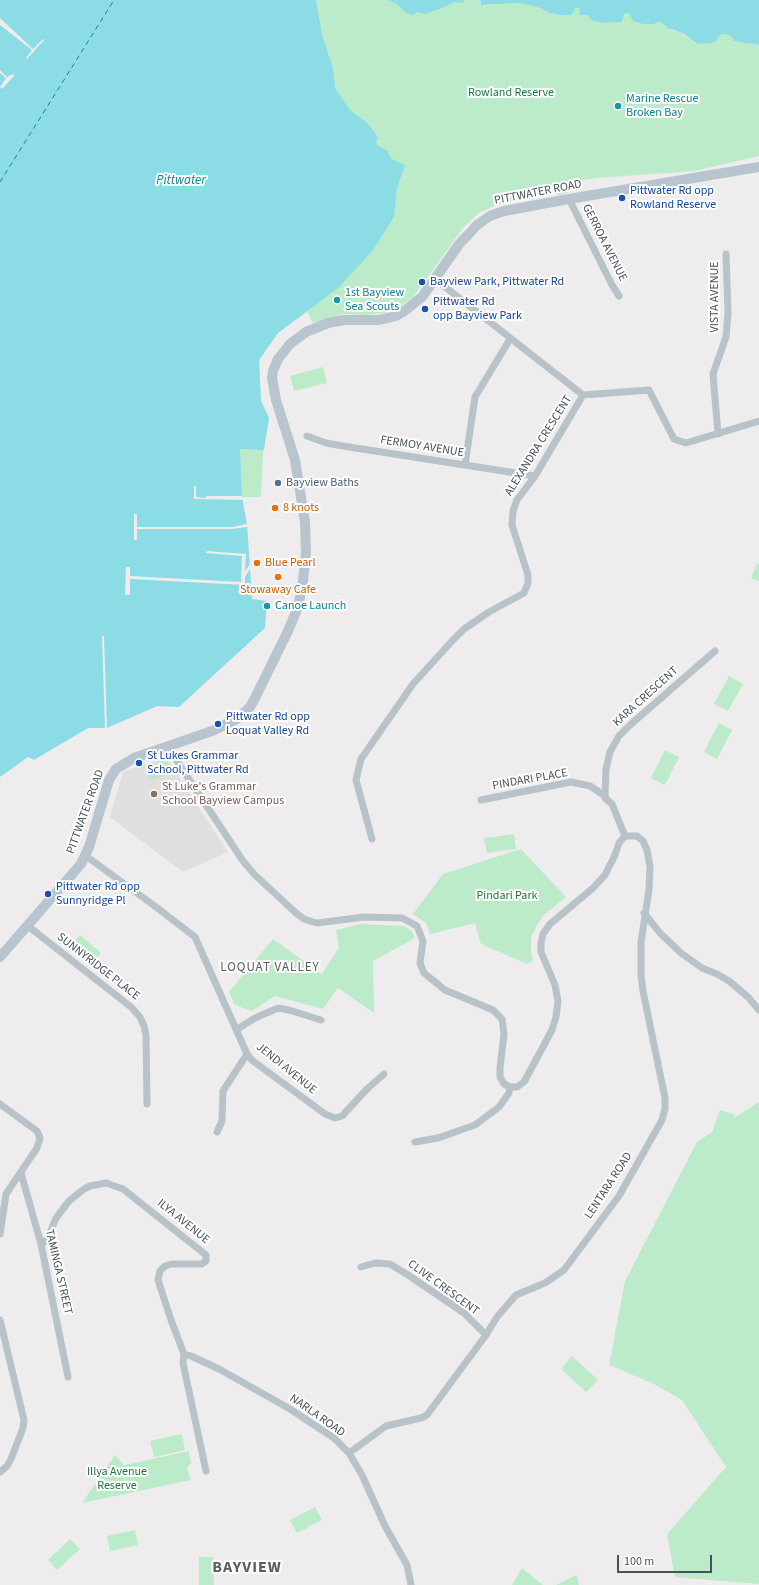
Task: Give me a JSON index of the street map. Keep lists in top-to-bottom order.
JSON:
{
  "streets": {
    "main road": ["PITTWATER ROAD"],
    "street": [
      "GERROA AVENUE",
      "VISTA AVENUE",
      "ALEXANDRA CRESCENT",
      "FERMOY AVENUE",
      "KARA CRESCENT",
      "PINDARI PLACE",
      "SUNNYRIDGE PLACE",
      "JENDI AVENUE",
      "LENTARA ROAD",
      "ILYA AVENUE",
      "TAMINGA STREET",
      "CLIVE CRESCENT",
      "NARLA ROAD"
    ]
  },
  "crossings": [
    ["PITTWATER ROAD", "GERROA AVENUE"],
    ["PITTWATER ROAD", "SUNNYRIDGE PLACE"],
    ["PITTWATER ROAD", "JENDI AVENUE"],
    ["ALEXANDRA CRESCENT", "FERMOY AVENUE"],
    ["KARA CRESCENT", "PINDARI PLACE"],
    ["LENTARA ROAD", "CLIVE CRESCENT"],
    ["LENTARA ROAD", "NARLA ROAD"],
    ["ILYA AVENUE", "TAMINGA STREET"],
    ["ILYA AVENUE", "NARLA ROAD"]
  ],
  "districts": ["LOQUAT VALLEY", "BAYVIEW"],
  "water": ["Pittwater"],
  "parks": ["Rowland Reserve", "Pindari Park", "Illya Avenue Reserve"],
  "places": [
    "Marine Rescue Broken Bay",
    "Pittwater Rd opp Rowland Reserve",
    "Bayview Park, Pittwater Rd",
    "1st Bayview Sea Scouts",
    "Pittwater Rd opp Bayview Park",
    "Bayview Baths",
    "8 knots",
    "Blue Pearl",
    "Stowaway Cafe",
    "Canoe Launch",
    "Pittwater Rd opp Loquat Valley Rd",
    "St Lukes Grammar School, Pittwater Rd",
    "St Luke's Grammar School Bayview Campus",
    "Pittwater Rd opp Sunnyridge Pl"
  ],
  "scale_bar": "100 m"
}
